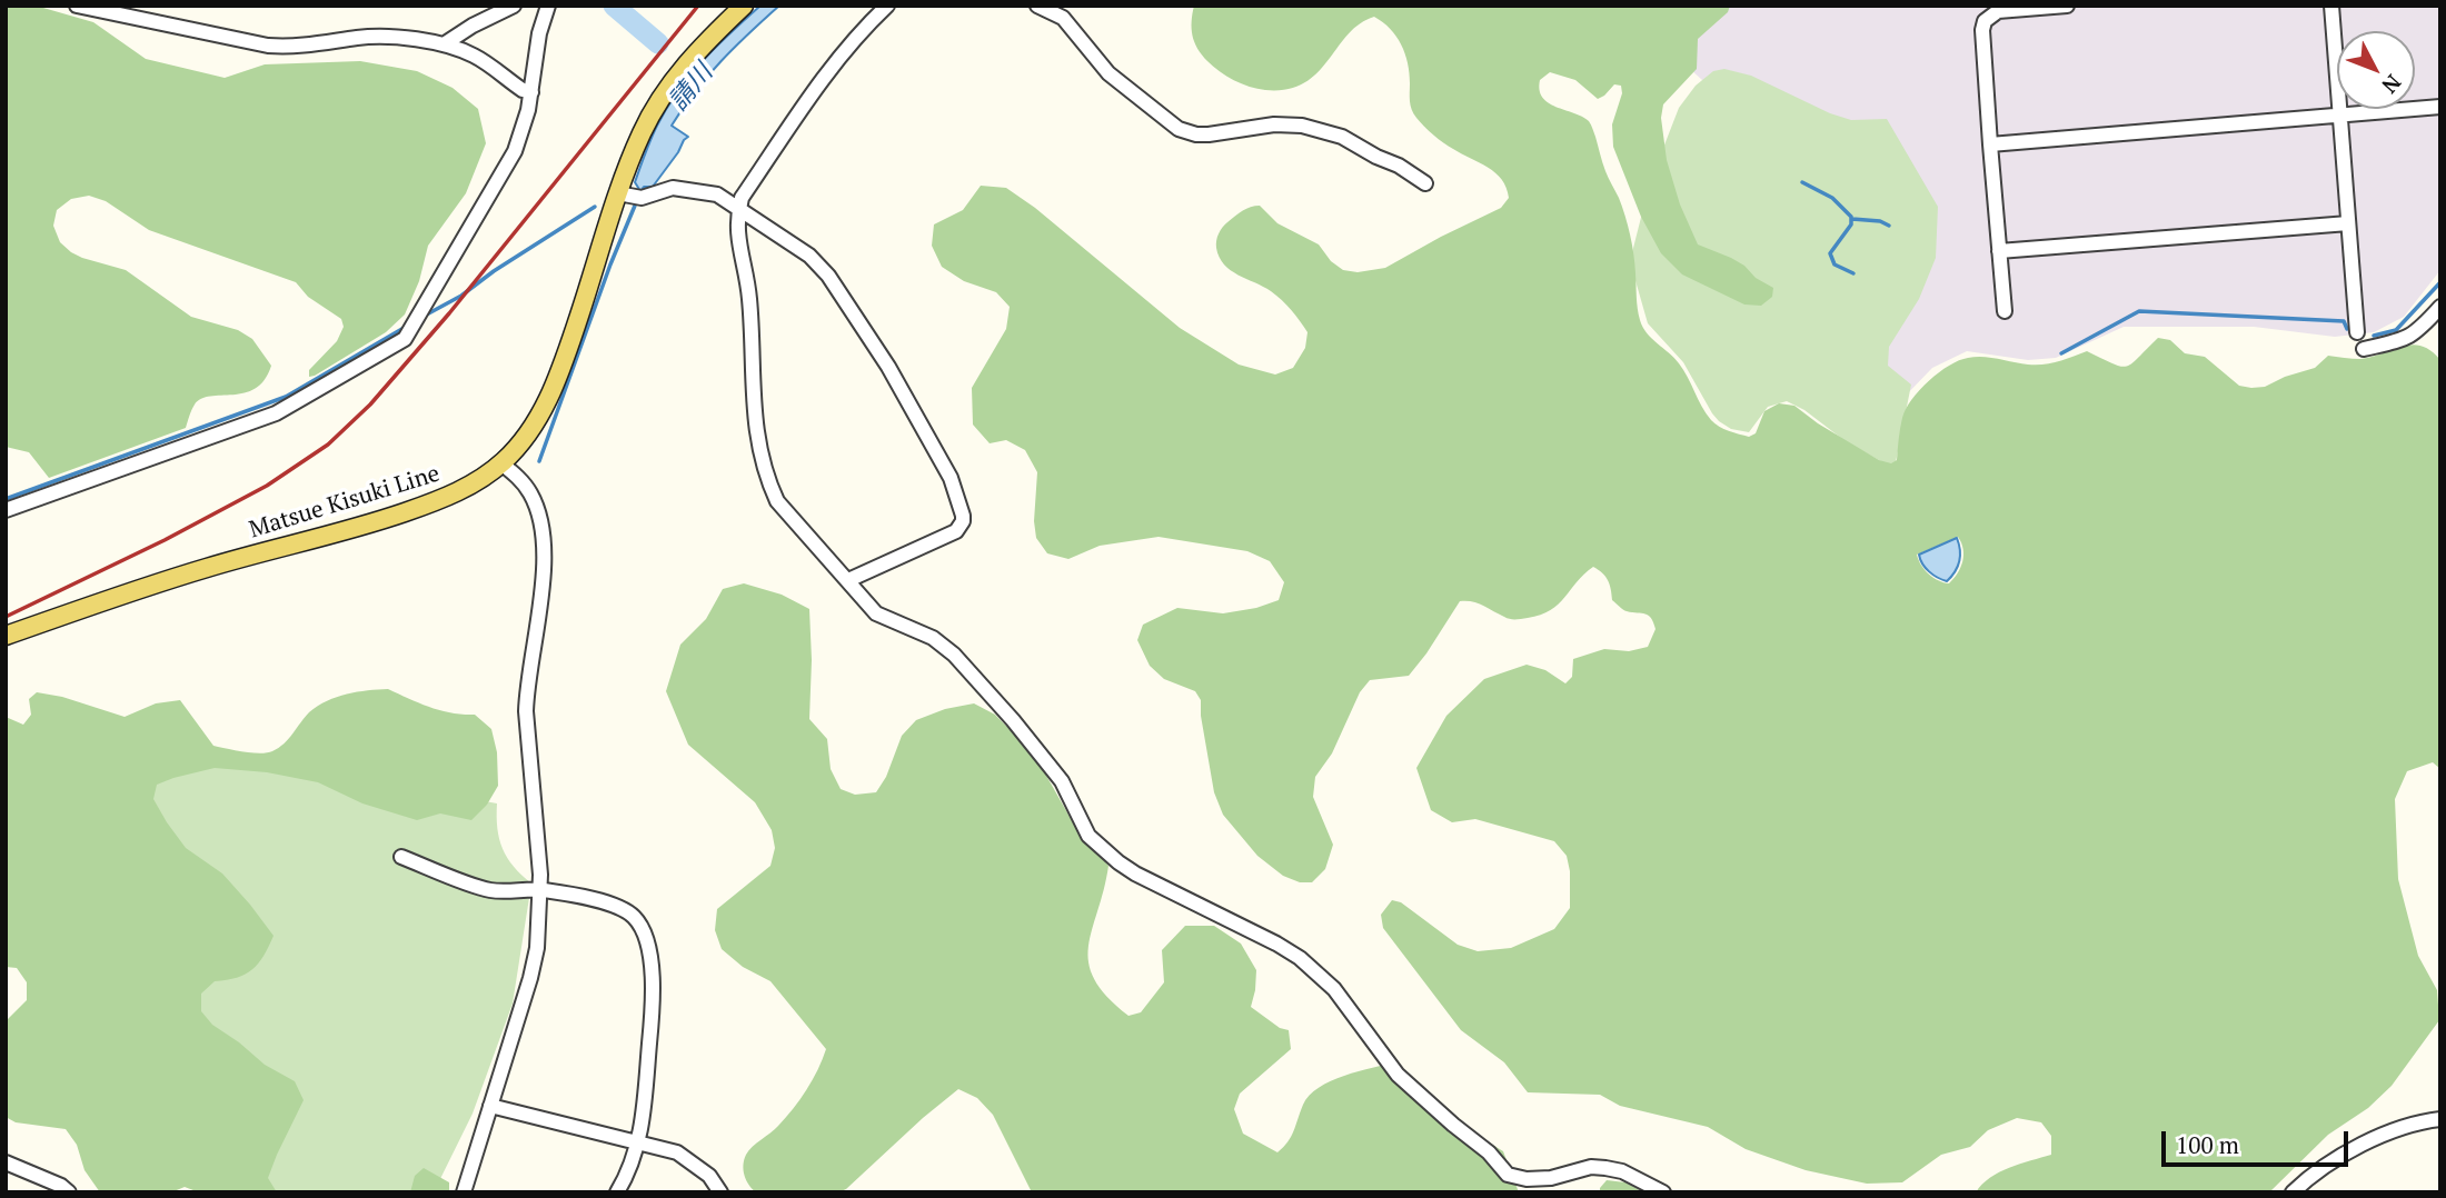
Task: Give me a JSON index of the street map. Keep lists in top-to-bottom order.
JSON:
{
  "streets": {
    "main road": ["Matsue Kisuki Line"]
  },
  "water": ["請川"],
  "scale_bar": "100 m",
  "north": "bottom right"
}
